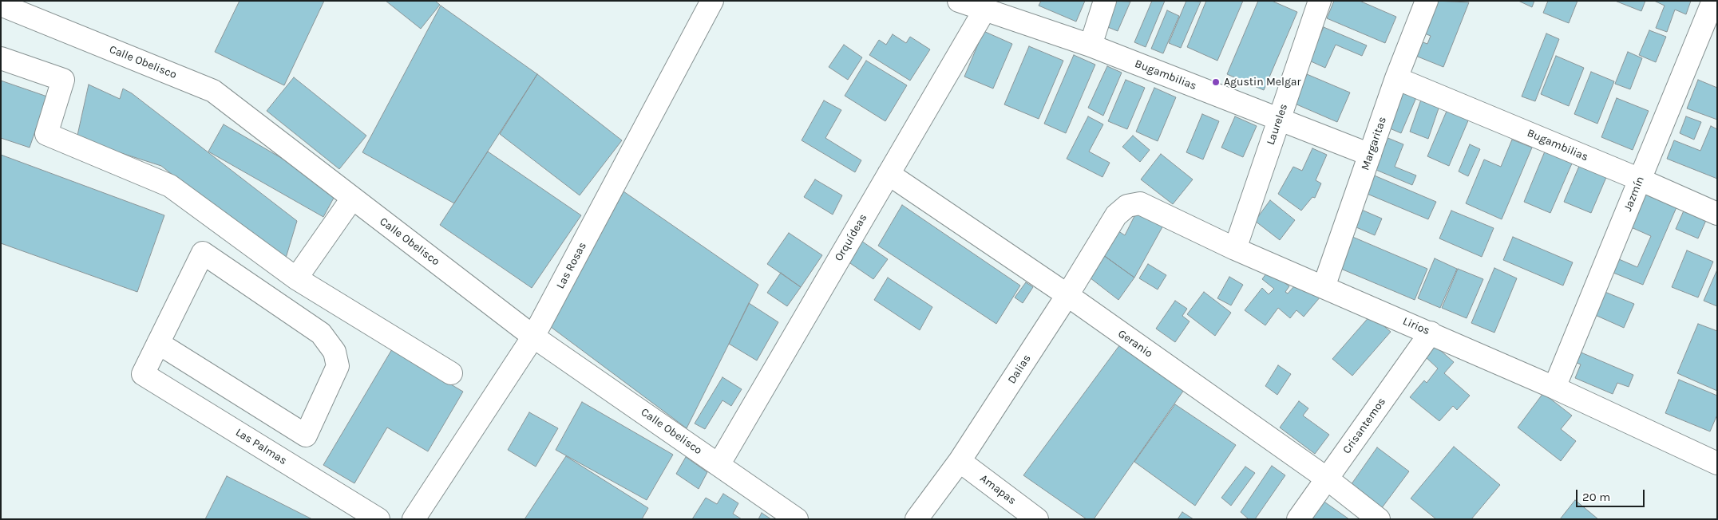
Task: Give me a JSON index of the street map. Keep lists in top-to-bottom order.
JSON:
{
  "streets": {
    "street": [
      "Calle Obelisco",
      "Bugambilias",
      "Laureles",
      "Margaritas",
      "Jazmín",
      "Orquídeas",
      "Las Rosas",
      "Lirios",
      "Geranio",
      "Dalias",
      "Crisantemos",
      "Las Palmas",
      "Amapas"
    ]
  },
  "crossings": [
    ["Calle Obelisco", "Orquídeas"],
    ["Calle Obelisco", "Las Rosas"],
    ["Bugambilias", "Laureles"],
    ["Bugambilias", "Margaritas"],
    ["Bugambilias", "Jazmín"],
    ["Bugambilias", "Orquídeas"],
    ["Laureles", "Lirios"],
    ["Margaritas", "Lirios"],
    ["Jazmín", "Lirios"],
    ["Orquídeas", "Geranio"],
    ["Lirios", "Dalias"],
    ["Lirios", "Crisantemos"],
    ["Geranio", "Dalias"],
    ["Geranio", "Crisantemos"],
    ["Dalias", "Amapas"]
  ],
  "places": ["Agustin Melgar"],
  "scale_bar": "20 m"
}
